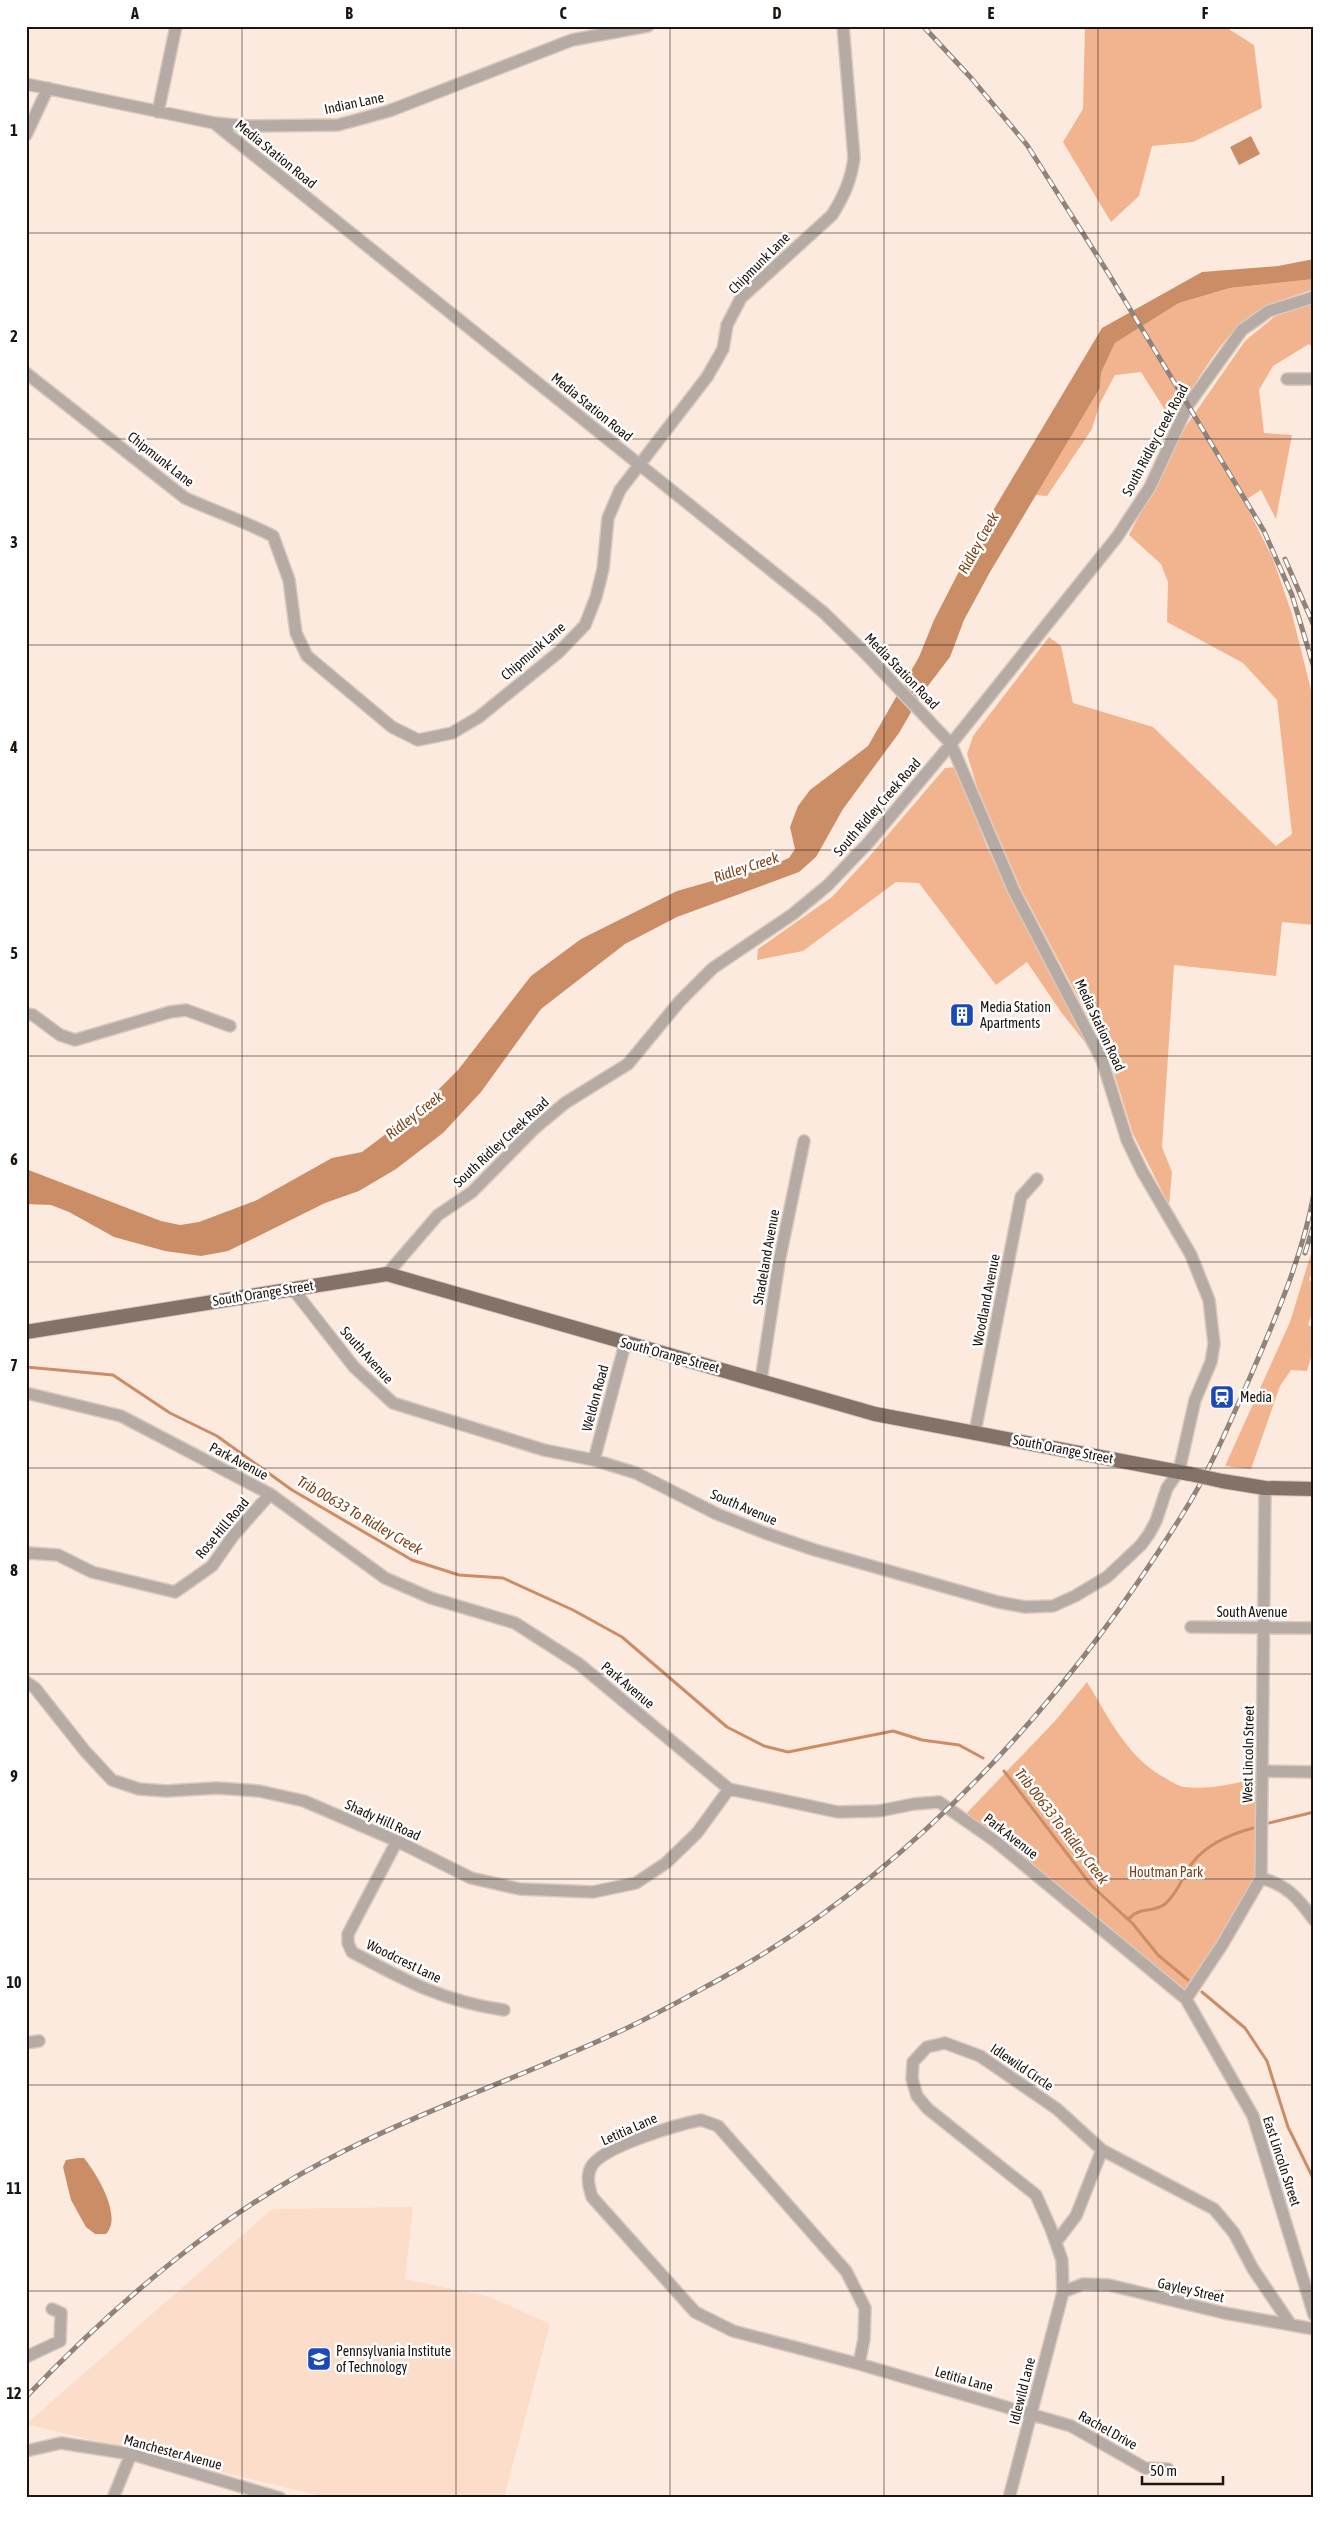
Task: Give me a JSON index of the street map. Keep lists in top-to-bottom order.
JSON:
{
  "streets": {
    "main road": ["South Orange Street"],
    "street": [
      "Indian Lane",
      "Media Station Road",
      "Chipmunk Lane",
      "South Ridley Creek Road",
      "Shadeland Avenue",
      "Woodland Avenue",
      "South Avenue",
      "Weldon Road",
      "Park Avenue",
      "Rose Hill Road",
      "West Lincoln Street",
      "Shady Hill Road",
      "Woodcrest Lane",
      "Idlewild Circle",
      "Letitia Lane",
      "East Lincoln Street",
      "Gayley Street",
      "Idlewild Lane",
      "Rachel Drive",
      "Manchester Avenue"
    ]
  },
  "crossings": [
    ["Indian Lane", "Media Station Road"],
    ["Media Station Road", "Chipmunk Lane"],
    ["Media Station Road", "South Ridley Creek Road"],
    ["Media Station Road", "South Orange Street"],
    ["Media Station Road", "South Avenue"],
    ["South Ridley Creek Road", "South Orange Street"],
    ["Shadeland Avenue", "South Orange Street"],
    ["South Orange Street", "Woodland Avenue"],
    ["South Orange Street", "South Avenue"],
    ["South Orange Street", "Weldon Road"],
    ["South Orange Street", "West Lincoln Street"],
    ["South Avenue", "Weldon Road"],
    ["South Avenue", "West Lincoln Street"],
    ["Park Avenue", "Rose Hill Road"],
    ["Park Avenue", "West Lincoln Street"],
    ["Park Avenue", "Shady Hill Road"],
    ["Park Avenue", "East Lincoln Street"],
    ["West Lincoln Street", "East Lincoln Street"],
    ["Shady Hill Road", "Woodcrest Lane"],
    ["Idlewild Circle", "Gayley Street"],
    ["Idlewild Circle", "Idlewild Lane"],
    ["Letitia Lane", "Idlewild Lane"],
    ["Letitia Lane", "Rachel Drive"],
    ["Gayley Street", "Idlewild Lane"],
    ["Idlewild Lane", "Rachel Drive"]
  ],
  "water": ["Ridley Creek", "Trib 00633 To Ridley Creek"],
  "parks": ["Houtman Park"],
  "places": {
    "building": ["Media Station Apartments"],
    "station": ["Media"],
    "school or university": ["Pennsylvania Institute of Technology"]
  },
  "scale_bar": "50 m",
  "grid": {
    "columns": [
      "A",
      "B",
      "C",
      "D",
      "E",
      "F"
    ],
    "rows": [
      "1",
      "2",
      "3",
      "4",
      "5",
      "6",
      "7",
      "8",
      "9",
      "10",
      "11",
      "12"
    ]
  }
}
